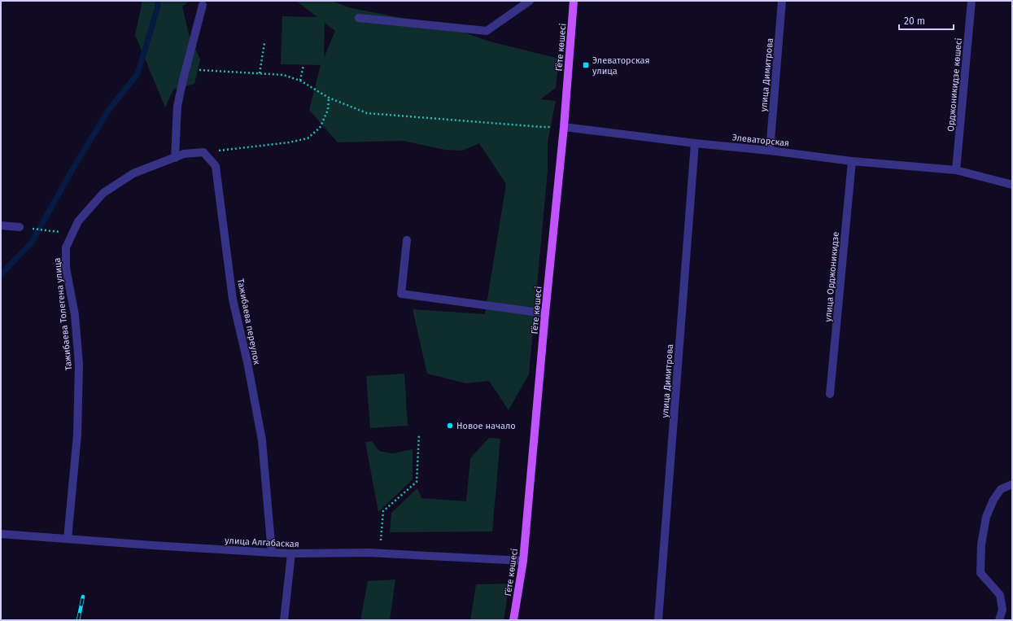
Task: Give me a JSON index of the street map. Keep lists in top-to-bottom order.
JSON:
{
  "streets": {
    "main road": ["Гёте көшесі"],
    "street": [
      "улица Димитрова",
      "Орджоникидзе көшесі",
      "Элеваторская",
      "улица Орджоникидзе",
      "Тажибаева Толегена улица",
      "Тажибаева переулок",
      "улица Алгабаская"
    ]
  },
  "crossings": [
    ["Гёте көшесі", "Элеваторская"],
    ["Гёте көшесі", "улица Алгабаская"],
    ["улица Димитрова", "Элеваторская"],
    ["Орджоникидзе көшесі", "Элеваторская"],
    ["Элеваторская", "улица Орджоникидзе"],
    ["Тажибаева Толегена улица", "улица Алгабаская"],
    ["Тажибаева переулок", "улица Алгабаская"]
  ],
  "places": {
    "transit": ["Элеваторская улица"],
    "other": ["Новое начало"]
  },
  "scale_bar": "20 m"
}
